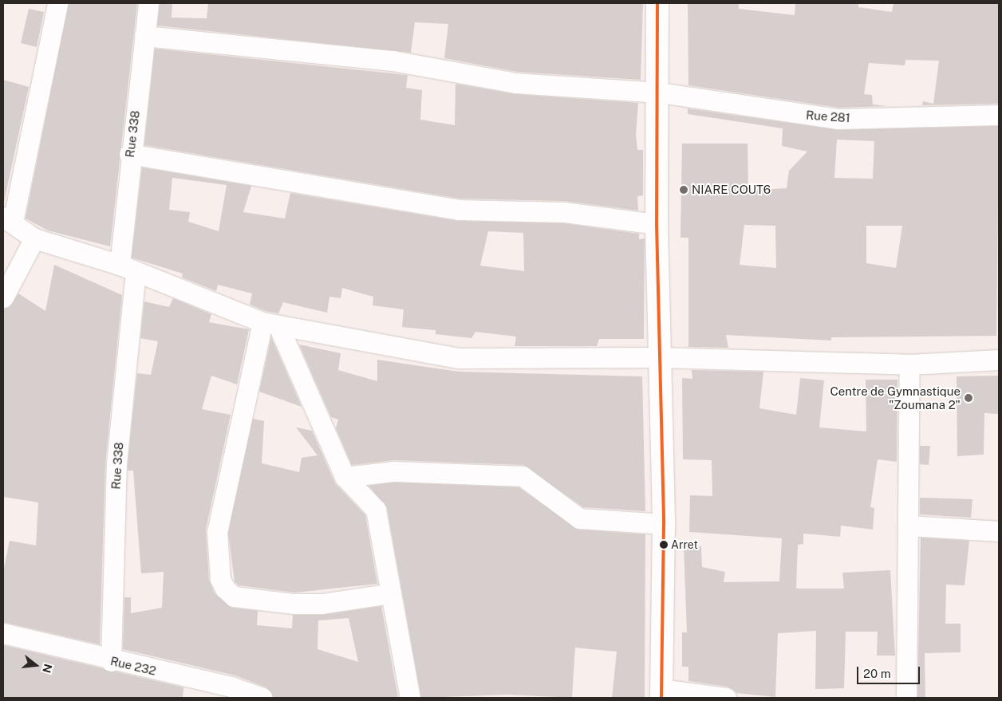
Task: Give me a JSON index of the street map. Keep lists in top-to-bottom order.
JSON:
{
  "streets": {
    "street": ["Rue 281", "Rue 338", "Rue 232"]
  },
  "crossings": [
    ["Rue 281", "Rue 338"],
    ["Rue 338", "Rue 232"]
  ],
  "places": ["NIARE COUT6", "Centre de Gymnastique \"Zoumana 2\"", "Arret"],
  "scale_bar": "20 m",
  "north": "right"
}
